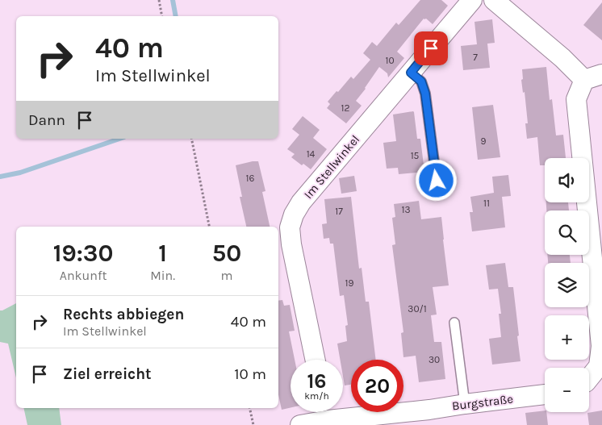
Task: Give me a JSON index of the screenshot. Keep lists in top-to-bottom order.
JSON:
{
  "streets": {
    "street": ["Im Stellwinkel", "Burgstraße"]
  },
  "house_numbers": [
    "7",
    "10",
    "12",
    "9",
    "14",
    "15",
    "16",
    "11",
    "13",
    "17",
    "19",
    "30/1",
    "30"
  ],
  "page": {
    "turn": ["40 m", "Im Stellwinkel"],
    "then": "Dann",
    "map_buttons": ["+", "−"],
    "eta": [
      "19:30",
      "Ankunft",
      "1",
      "Min.",
      "50",
      "m"
    ],
    "list": [
      {
        "name": "Rechts abbiegen",
        "note": "Im Stellwinkel",
        "value": "40 m"
      },
      {
        "name": "Ziel erreicht",
        "value": "10 m"
      }
    ],
    "speed": "16 km/h",
    "limit": "20"
  }
}
